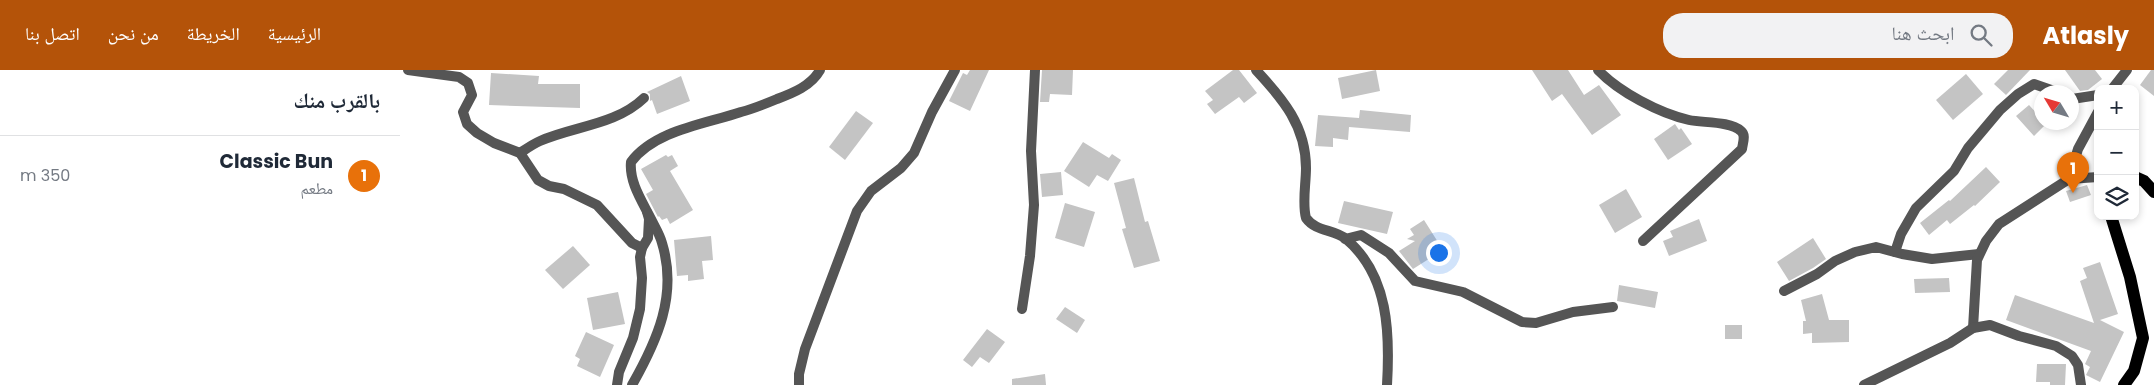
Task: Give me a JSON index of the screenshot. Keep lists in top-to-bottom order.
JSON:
{
  "north": "top left",
  "page": {
    "header": "Atlasly",
    "search": "ابحث هنا",
    "nav": [
      "الرئيسية",
      "الخريطة",
      "من نحن",
      "اتصل بنا"
    ],
    "heading": "بالقرب منك",
    "map_buttons": ["+", "−"],
    "list": [
      {
        "mark": "1",
        "name": "Classic Bun",
        "note": "مطعم",
        "value": "350 m"
      }
    ],
    "pins": "1"
  }
}
